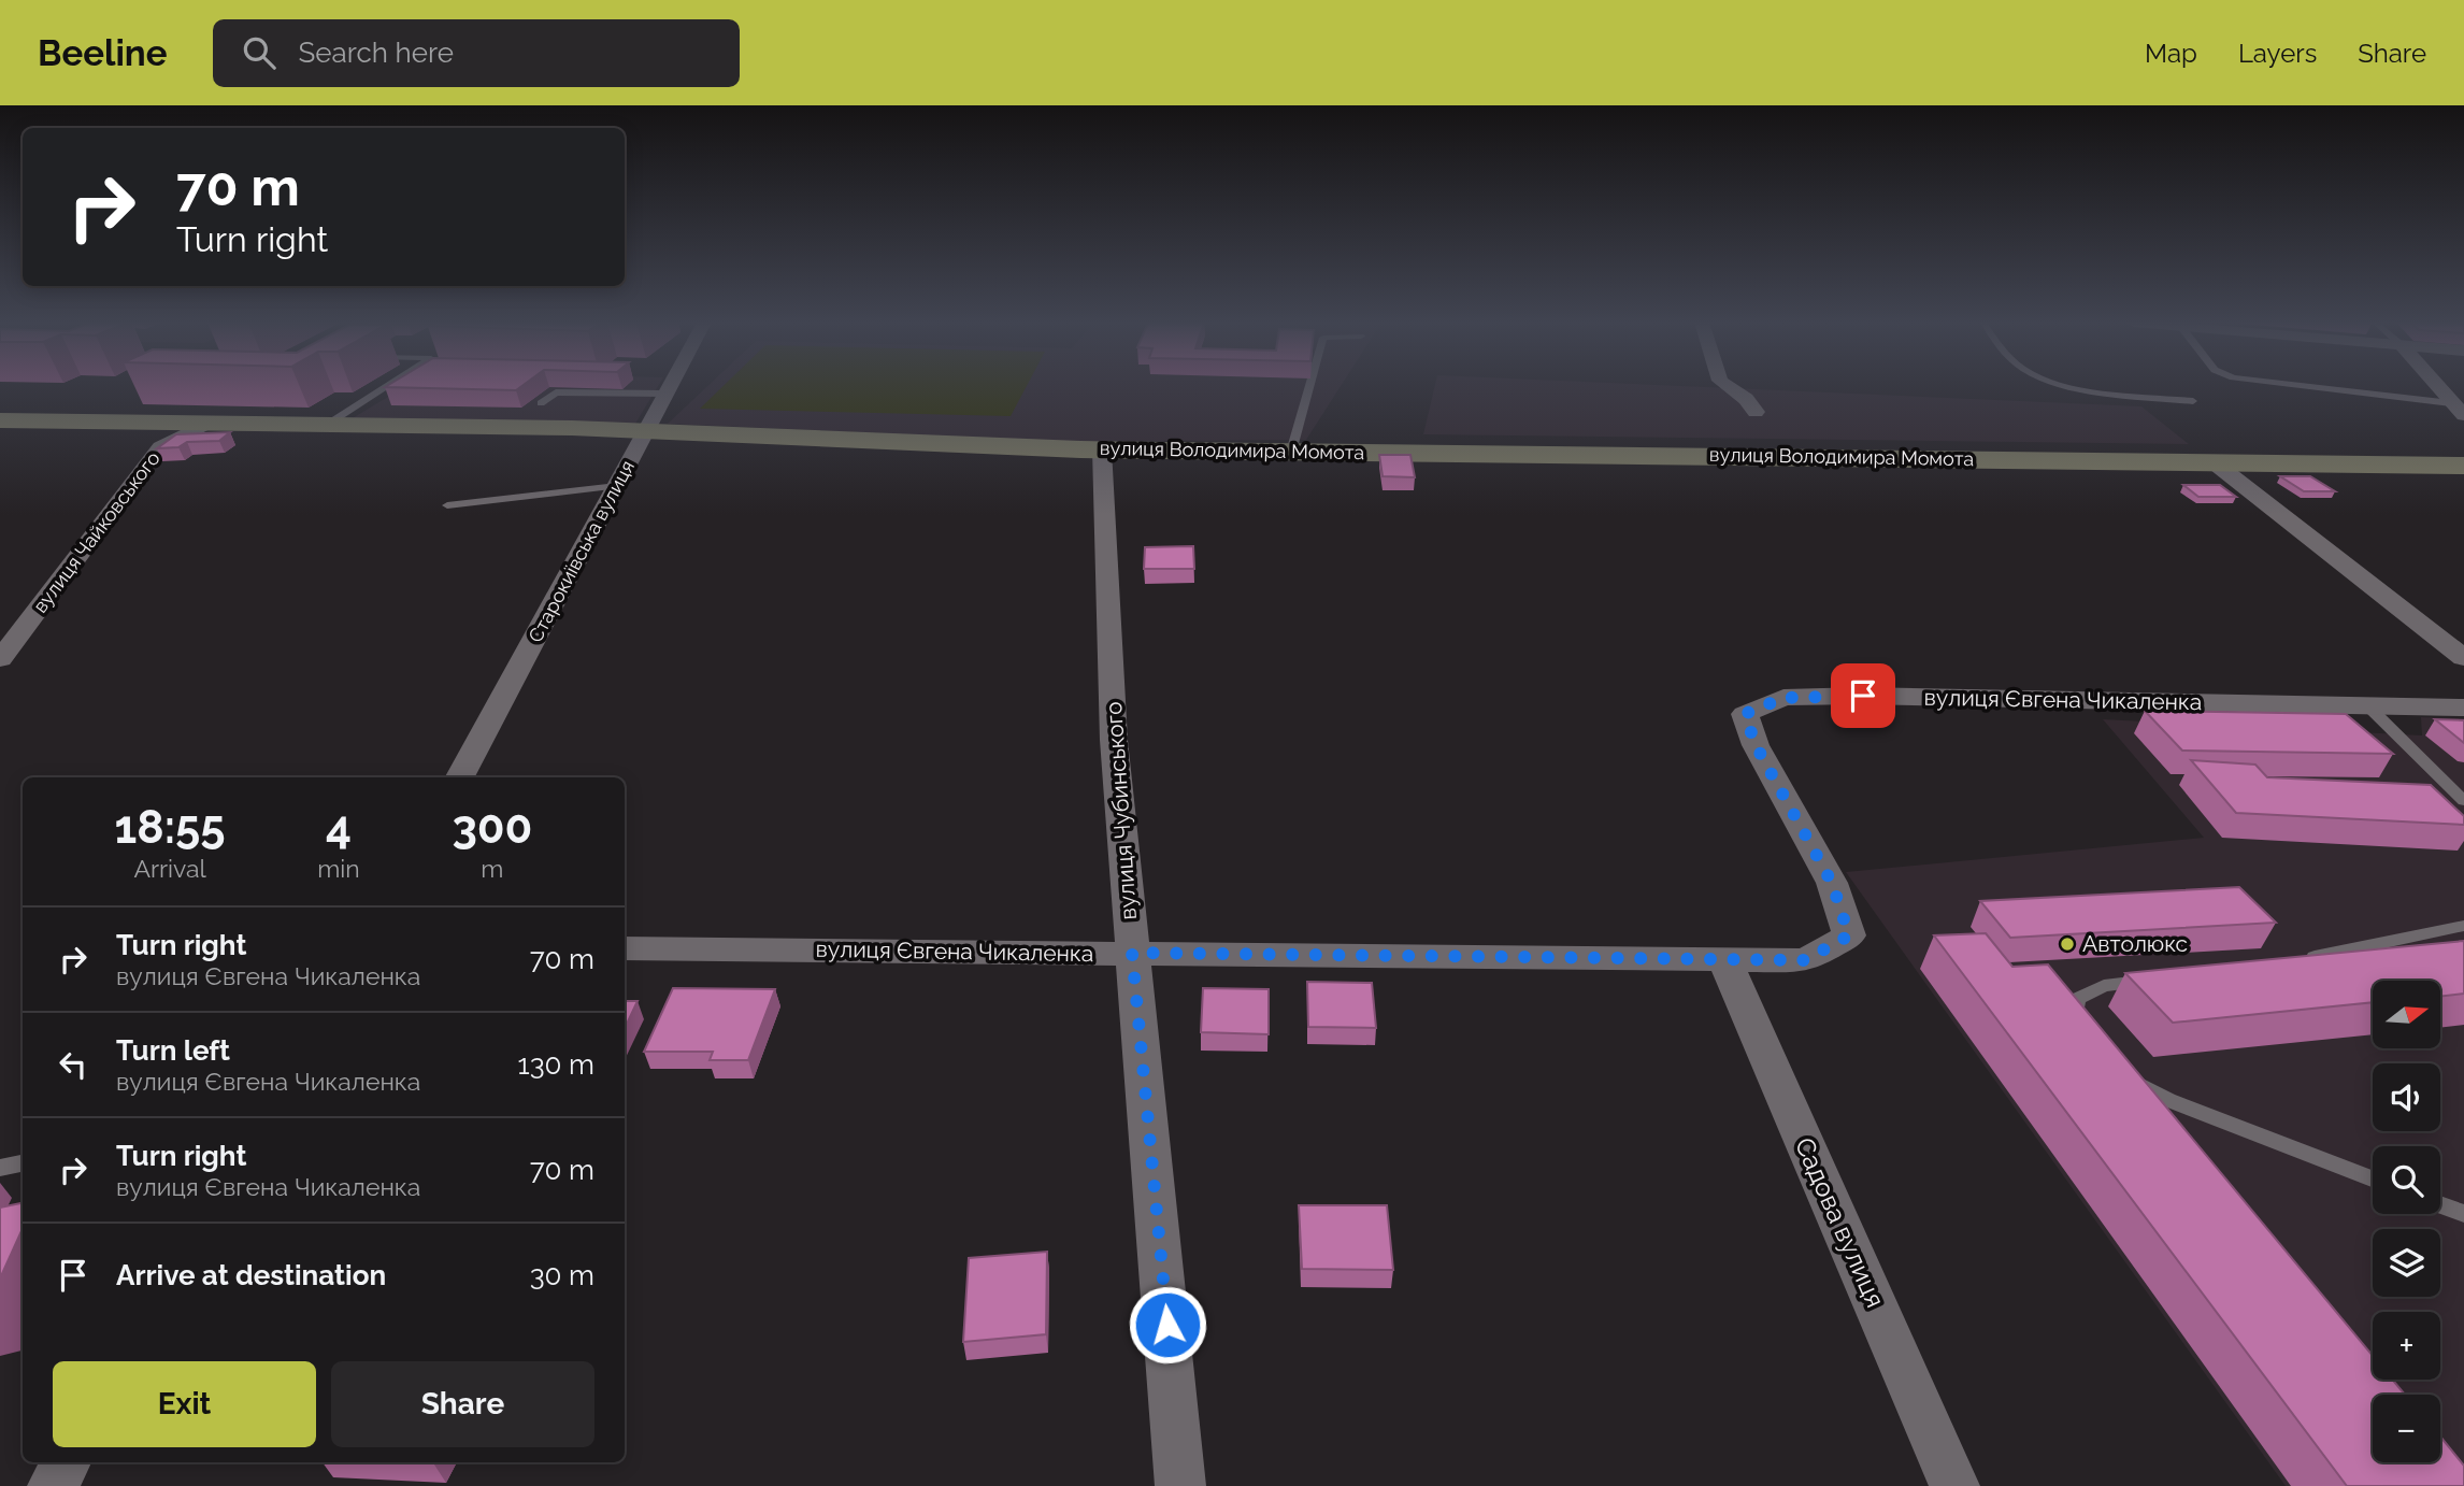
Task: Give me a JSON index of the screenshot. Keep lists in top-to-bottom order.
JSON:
{
  "streets": {
    "street": [
      "вулиця Володимира Момота",
      "вулиця Чайковського",
      "Старокиївська вулиця",
      "вулиця Євгена Чикаленка",
      "вулиця Чубинського",
      "Садова вулиця"
    ]
  },
  "crossings": [
    ["вулиця Володимира Момота", "вулиця Чайковського"],
    ["вулиця Володимира Момота", "Старокиївська вулиця"],
    ["вулиця Володимира Момота", "вулиця Чубинського"],
    ["вулиця Євгена Чикаленка", "вулиця Чубинського"],
    ["вулиця Євгена Чикаленка", "Садова вулиця"]
  ],
  "places": ["Автолюкс"],
  "north": "right",
  "page": {
    "header": "Beeline",
    "search": "Search here",
    "nav": ["Map", "Layers", "Share"],
    "turn": ["70 m", "Turn right"],
    "eta": [
      "18:55",
      "Arrival",
      "4",
      "min",
      "300",
      "m"
    ],
    "list": [
      {
        "name": "Turn right",
        "note": "вулиця Євгена Чикаленка",
        "value": "70 m"
      },
      {
        "name": "Turn left",
        "note": "вулиця Євгена Чикаленка",
        "value": "130 m"
      },
      {
        "name": "Turn right",
        "note": "вулиця Євгена Чикаленка",
        "value": "70 m"
      },
      {
        "name": "Arrive at destination",
        "value": "30 m"
      }
    ],
    "map_buttons": ["+", "−"],
    "buttons": ["Exit", "Share"]
  }
}
